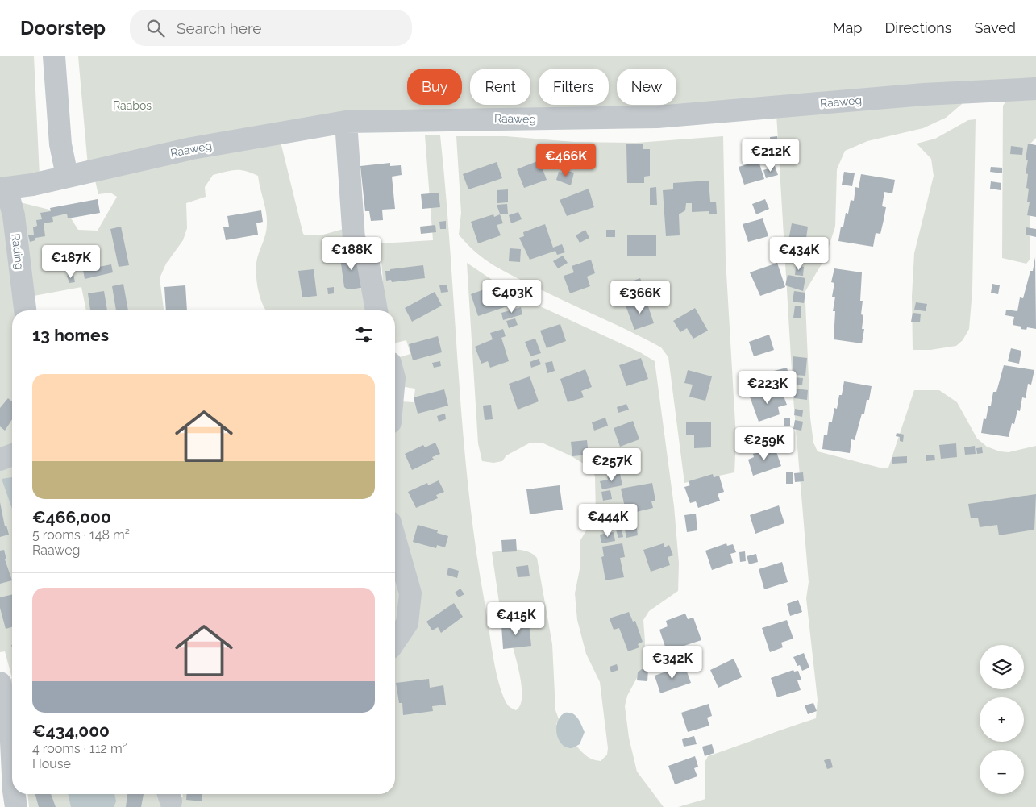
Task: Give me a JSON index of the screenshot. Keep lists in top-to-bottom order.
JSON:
{
  "streets": {
    "street": ["Raaweg", "Rading"]
  },
  "crossings": [
    ["Raaweg", "Rading"]
  ],
  "parks": ["Raabos"],
  "page": {
    "header": "Doorstep",
    "search": "Search here",
    "nav": ["Map", "Directions", "Saved"],
    "chip": [
      "Buy",
      "Rent",
      "Filters",
      "New"
    ],
    "price": [
      "€212K",
      "€466K",
      "€188K",
      "€434K",
      "€187K",
      "€403K",
      "€366K",
      "€223K",
      "€259K",
      "€257K",
      "€444K",
      "€415K",
      "€342K"
    ],
    "heading": "13 homes",
    "list": [
      {
        "name": "€466,000",
        "note": "5 rooms · 148 m² · Raaweg"
      },
      {
        "name": "€434,000",
        "note": "4 rooms · 112 m² · House"
      }
    ],
    "map_buttons": ["+", "−"]
  }
}
